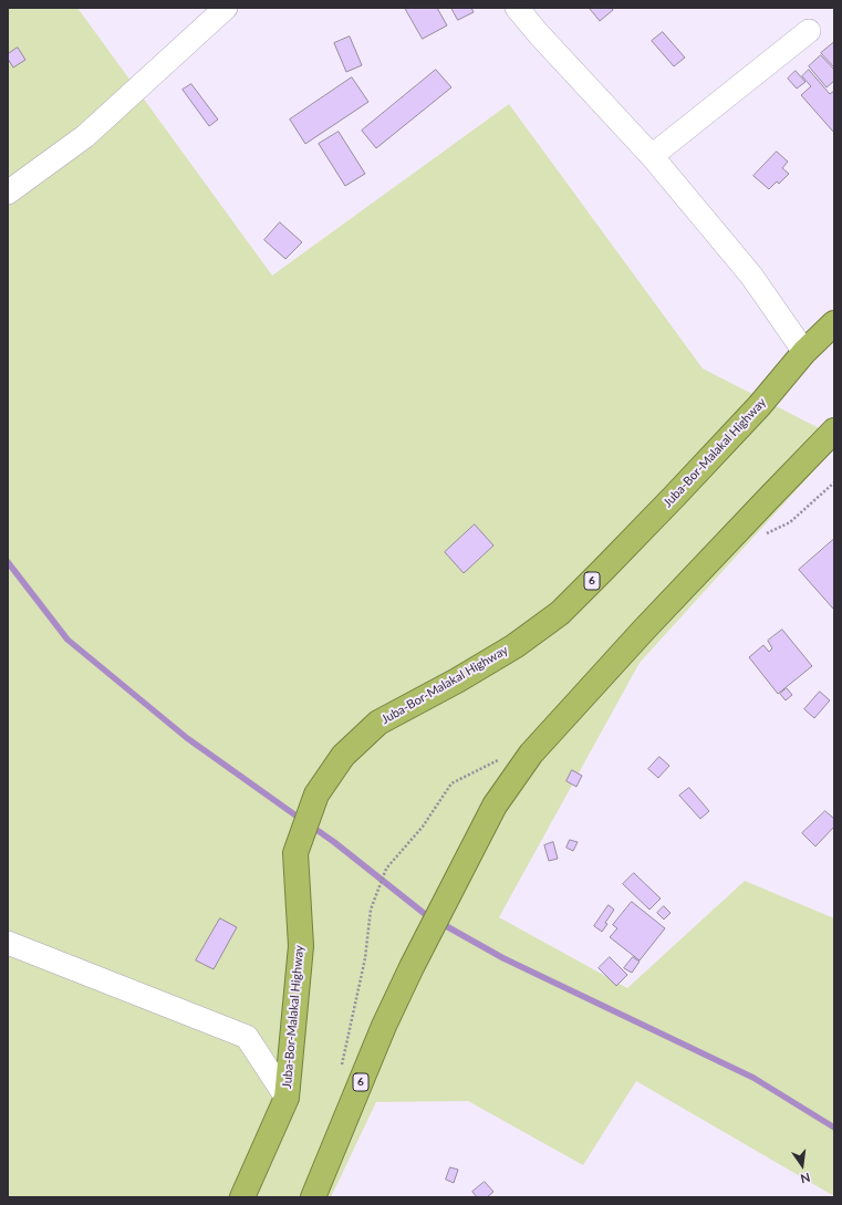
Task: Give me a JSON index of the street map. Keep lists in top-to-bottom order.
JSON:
{
  "streets": {
    "highway": ["Juba-Bor-Malakal Highway", "6"]
  },
  "north": "bottom"
}
